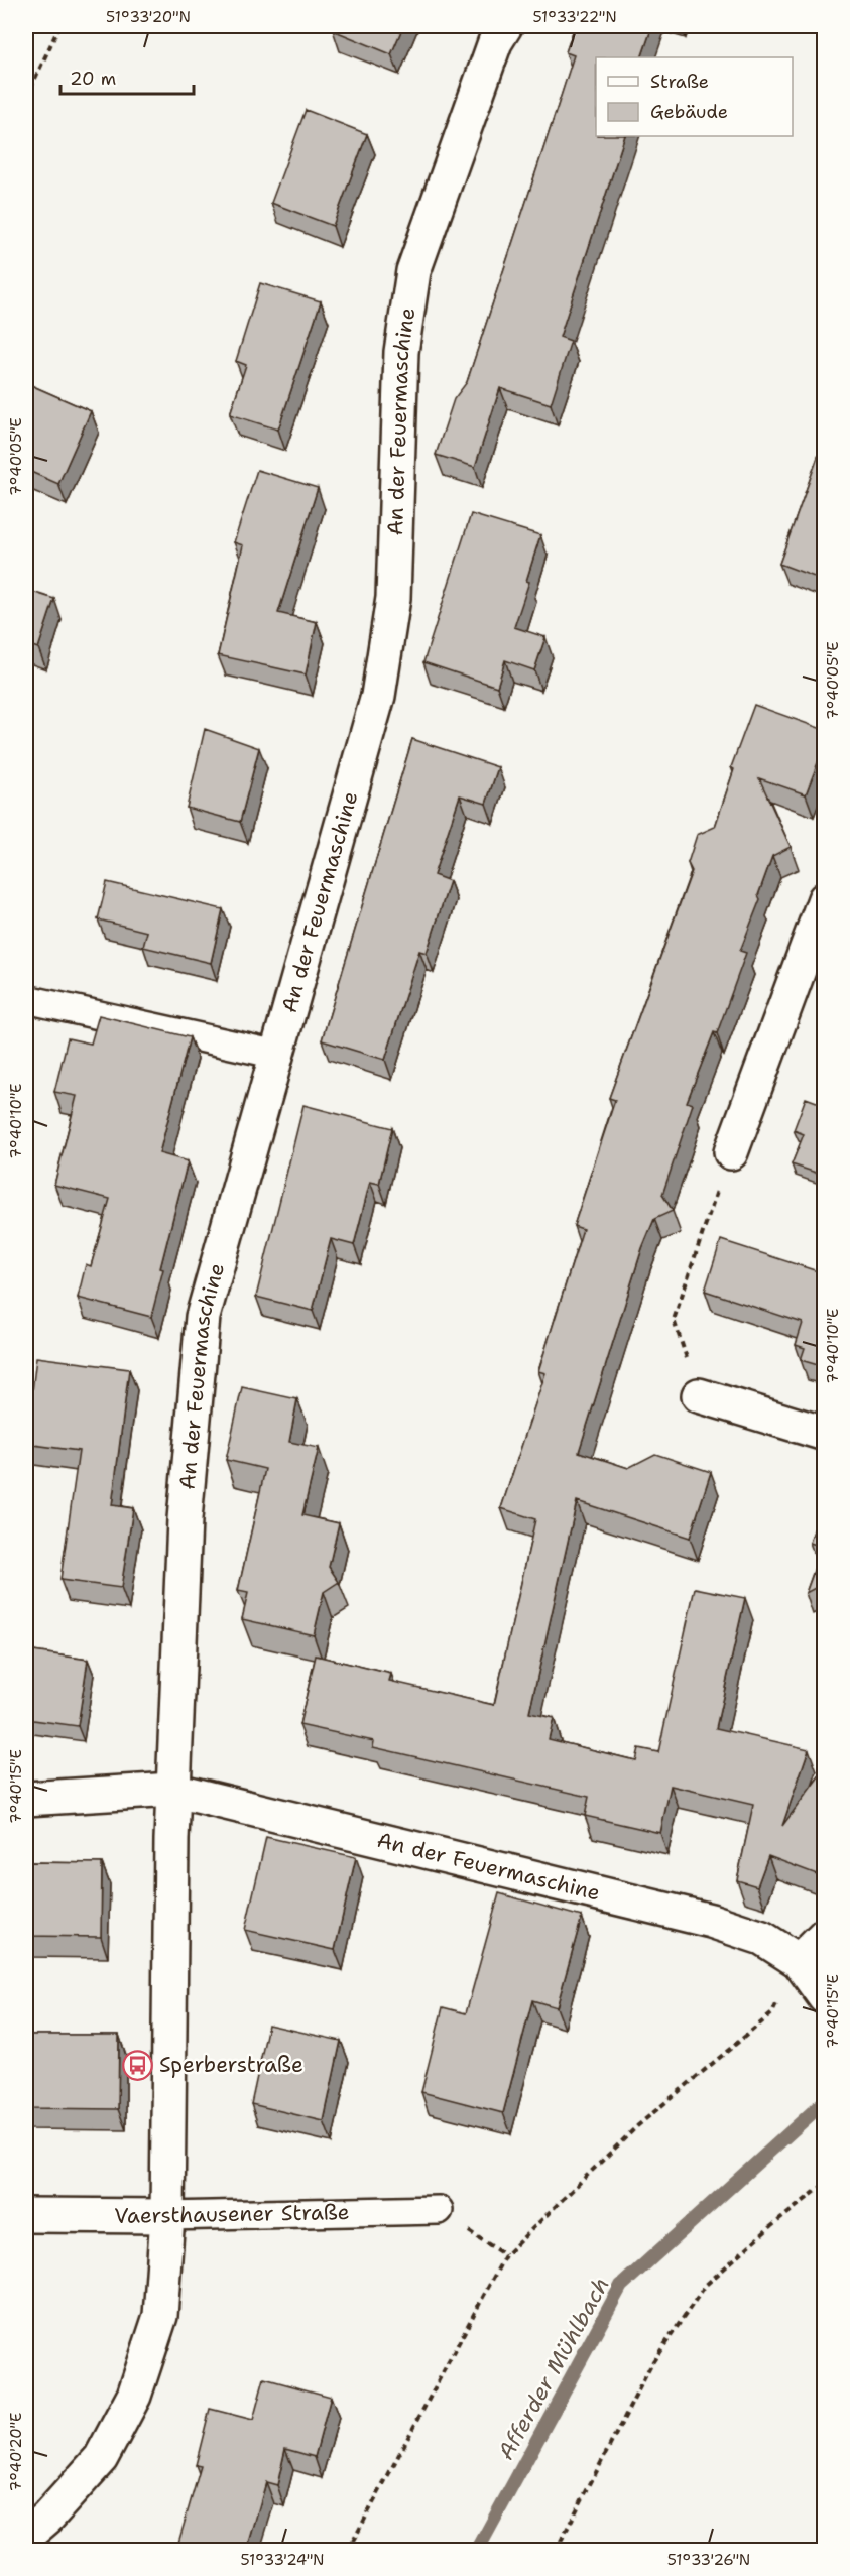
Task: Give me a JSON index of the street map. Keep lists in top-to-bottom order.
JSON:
{
  "streets": {
    "street": ["An der Feuermaschine", "Vaersthausener Straße"]
  },
  "crossings": [
    ["An der Feuermaschine", "Vaersthausener Straße"]
  ],
  "water": ["Afferder Mühlbach"],
  "places": {
    "bus stop": ["Sperberstraße"]
  },
  "legend": ["Straße", "Gebäude"],
  "scale_bar": "20 m",
  "coordinates": [
    "51°33'20\"N",
    "51°33'22\"N",
    "7°40'05\"E",
    "7°40'10\"E",
    "7°40'15\"E",
    "7°40'20\"E",
    "51°33'24\"N",
    "51°33'26\"N"
  ]
}
